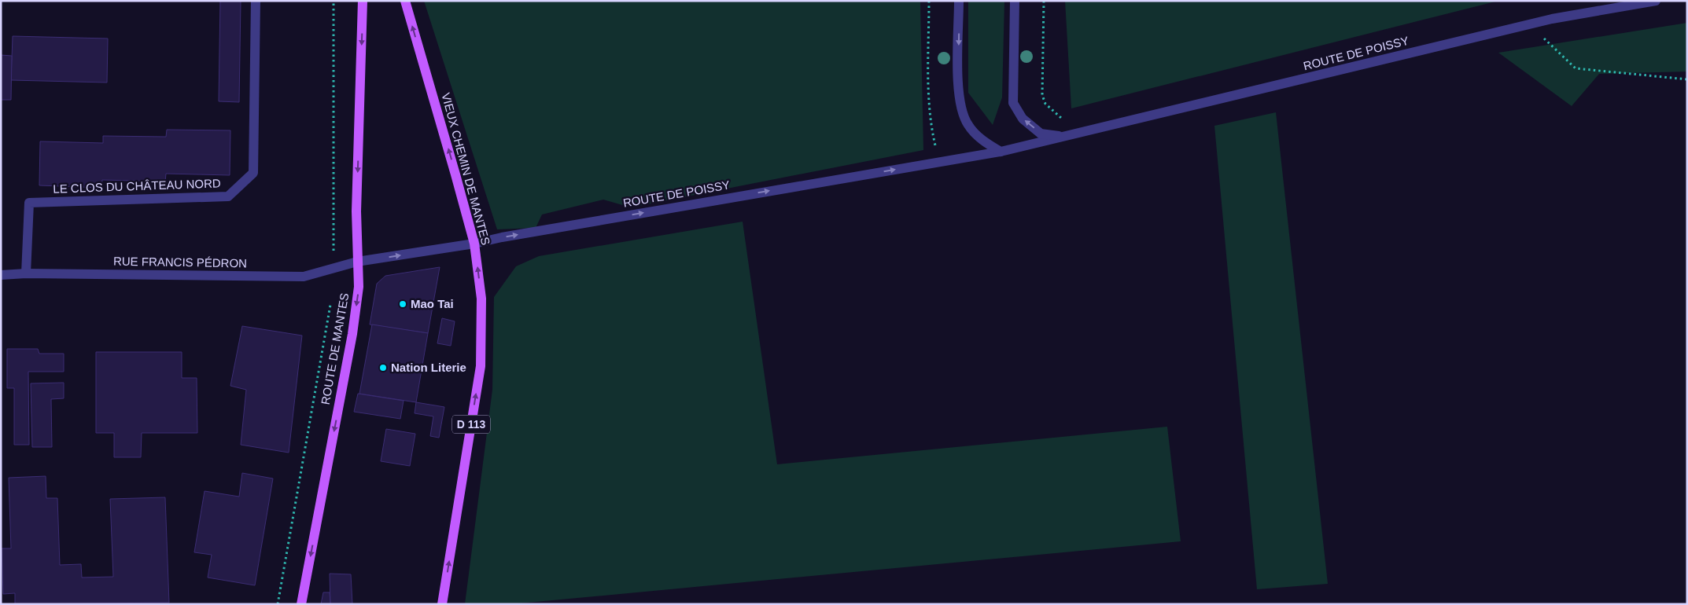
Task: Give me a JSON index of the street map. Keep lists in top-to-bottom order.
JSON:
{
  "streets": {
    "main road": ["VIEUX CHEMIN DE MANTES", "ROUTE DE MANTES", "D 113"],
    "street": ["ROUTE DE POISSY", "LE CLOS DU CHÂTEAU NORD", "RUE FRANCIS PÉDRON"]
  },
  "crossings": [
    ["ROUTE DE POISSY", "VIEUX CHEMIN DE MANTES"],
    ["ROUTE DE POISSY", "RUE FRANCIS PÉDRON"],
    ["ROUTE DE POISSY", "ROUTE DE MANTES"],
    ["LE CLOS DU CHÂTEAU NORD", "RUE FRANCIS PÉDRON"],
    ["RUE FRANCIS PÉDRON", "ROUTE DE MANTES"]
  ],
  "one_way": ["VIEUX CHEMIN DE MANTES", "ROUTE DE MANTES"],
  "places": ["Mao Tai", "Nation Literie"]
}
